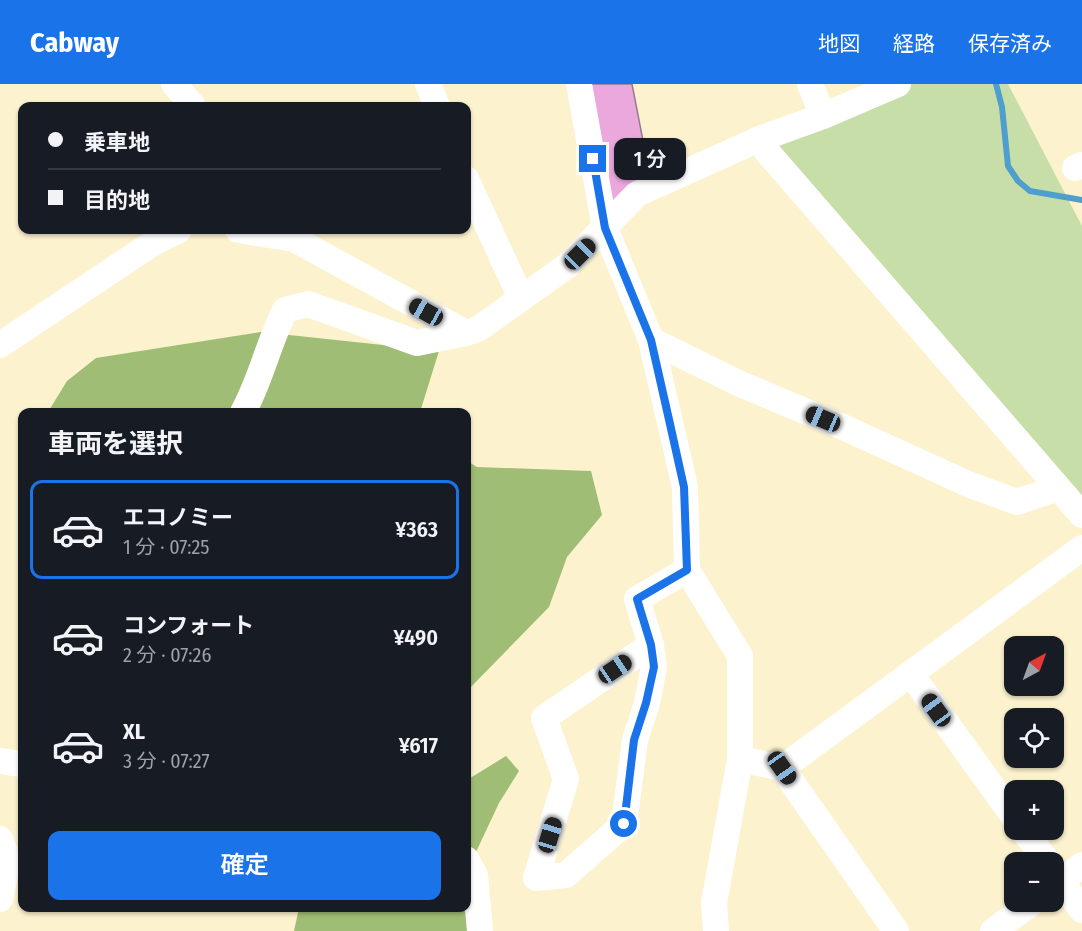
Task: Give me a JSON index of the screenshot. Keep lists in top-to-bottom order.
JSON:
{
  "north": "top right",
  "page": {
    "header": "Cabway",
    "nav": ["地図", "経路", "保存済み"],
    "banner": ["乗車地", "目的地"],
    "bubble": "1 分",
    "heading": "車両を選択",
    "list": [
      {
        "name": "エコノミー",
        "note": "1 分 · 07:25",
        "value": "¥363"
      },
      {
        "name": "コンフォート",
        "note": "2 分 · 07:26",
        "value": "¥490"
      },
      {
        "name": "XL",
        "note": "3 分 · 07:27",
        "value": "¥617"
      }
    ],
    "map_buttons": ["+", "−"],
    "buttons": "確定"
  }
}
